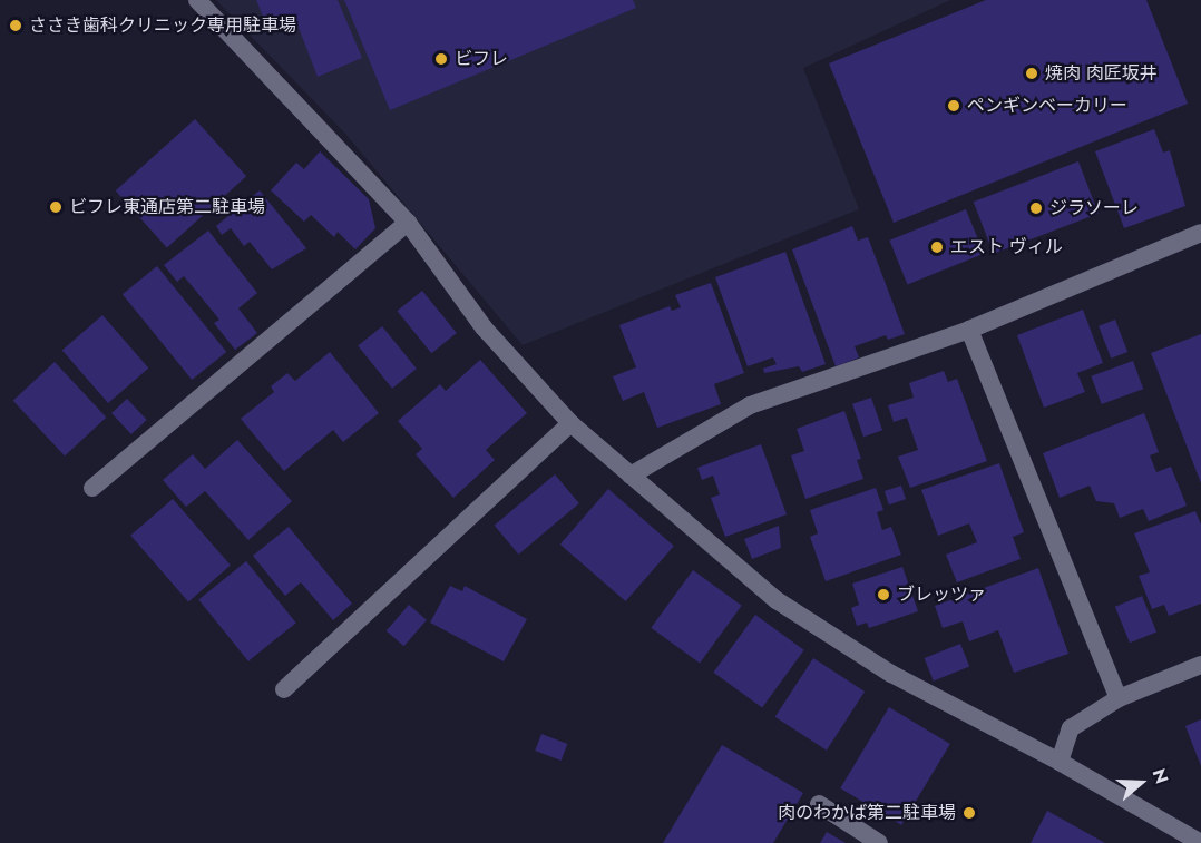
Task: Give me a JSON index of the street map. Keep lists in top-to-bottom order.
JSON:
{
  "places": [
    "ささき歯科クリニック専用駐車場",
    "ビフレ",
    "焼肉 肉匠坂井",
    "ペンギンベーカリー",
    "ビフレ東通店第二駐車場",
    "ジラソーレ",
    "エスト ヴィル",
    "ブレッツァ",
    "肉のわかば第二駐車場"
  ],
  "north": "right"
}
